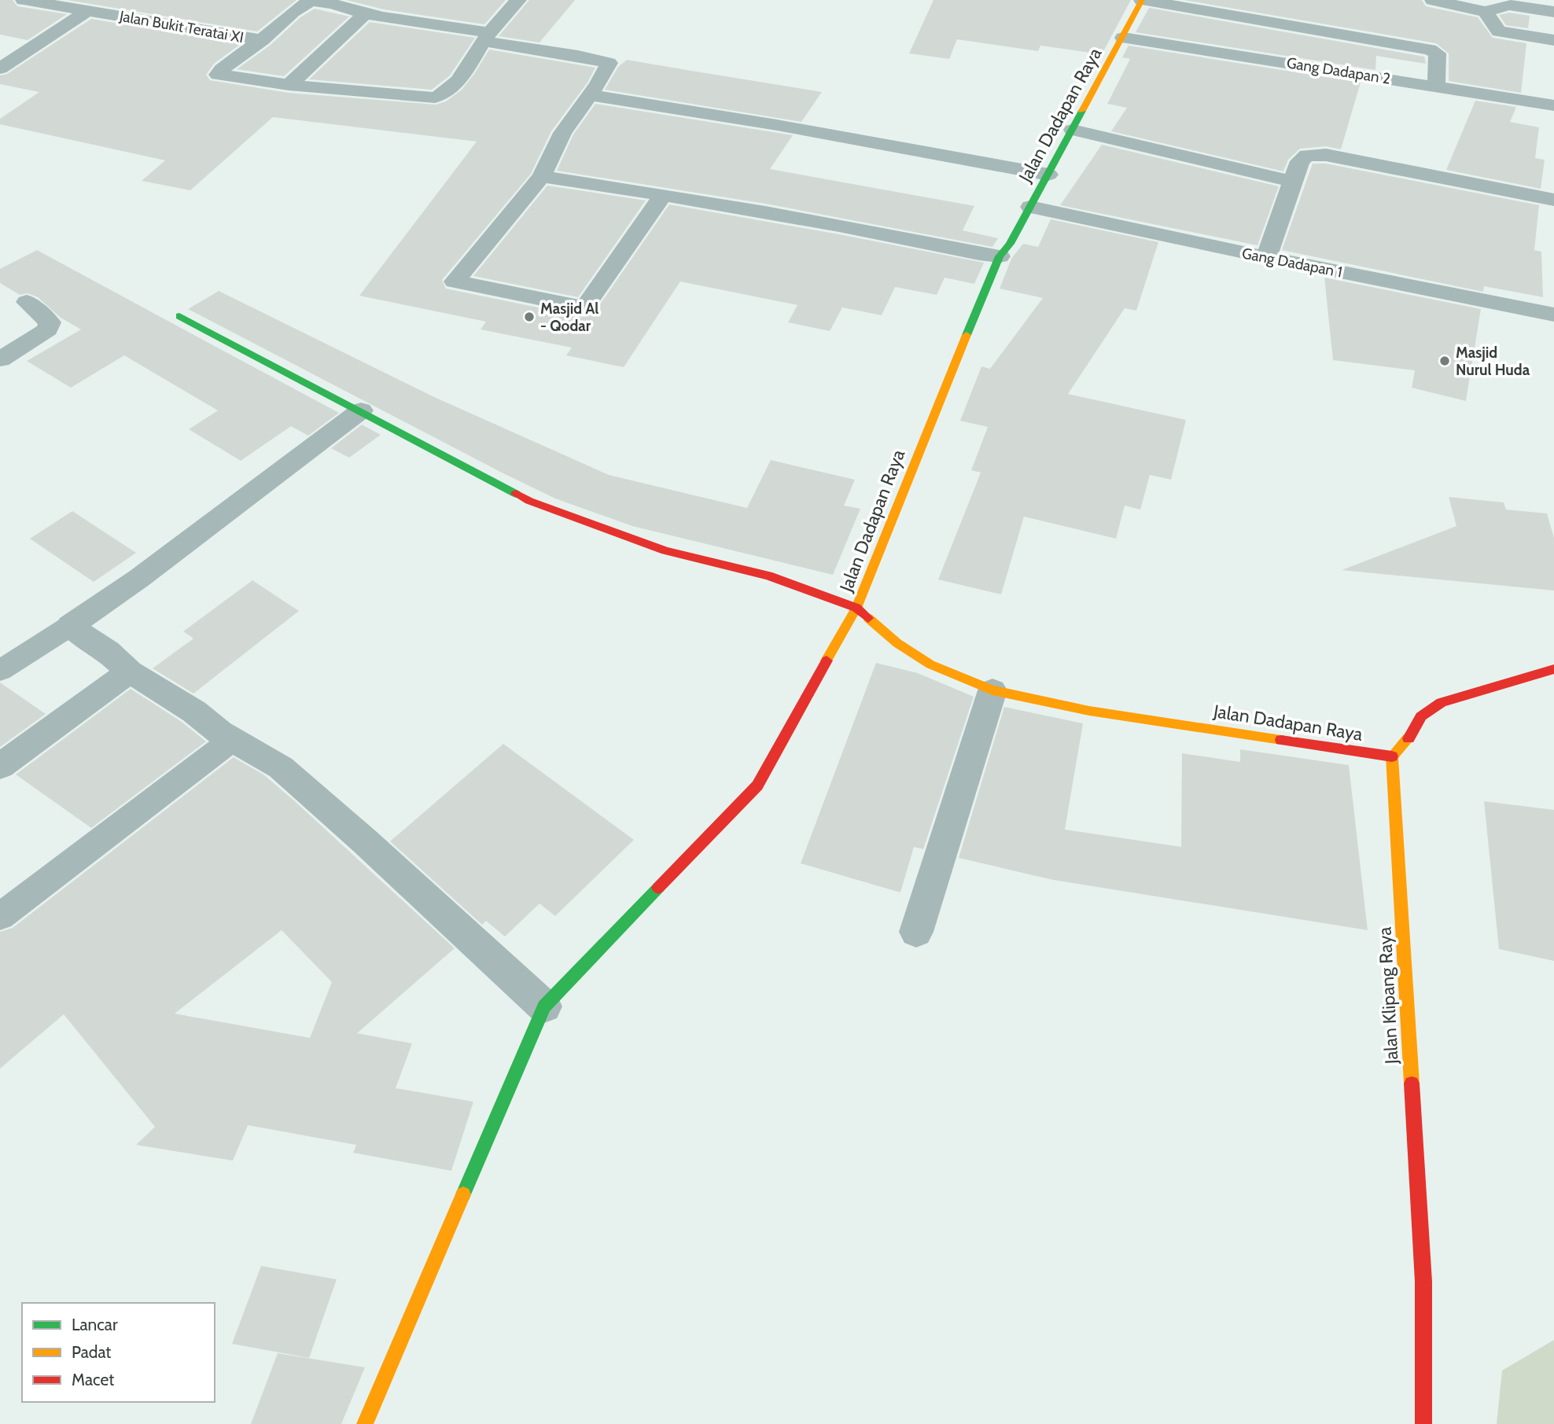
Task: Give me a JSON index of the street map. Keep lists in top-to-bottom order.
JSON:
{
  "streets": {
    "street": [
      "Jalan Bukit Teratai XI",
      "Gang Dadapan 2",
      "Jalan Dadapan Raya",
      "Gang Dadapan 1",
      "Jalan Klipang Raya"
    ]
  },
  "crossings": [
    ["Gang Dadapan 2", "Jalan Dadapan Raya"],
    ["Jalan Dadapan Raya", "Gang Dadapan 1"],
    ["Jalan Dadapan Raya", "Jalan Klipang Raya"]
  ],
  "places": ["Masjid Al - Qodar", "Masjid Nurul Huda"],
  "legend": ["Lancar", "Padat", "Macet"]
}
